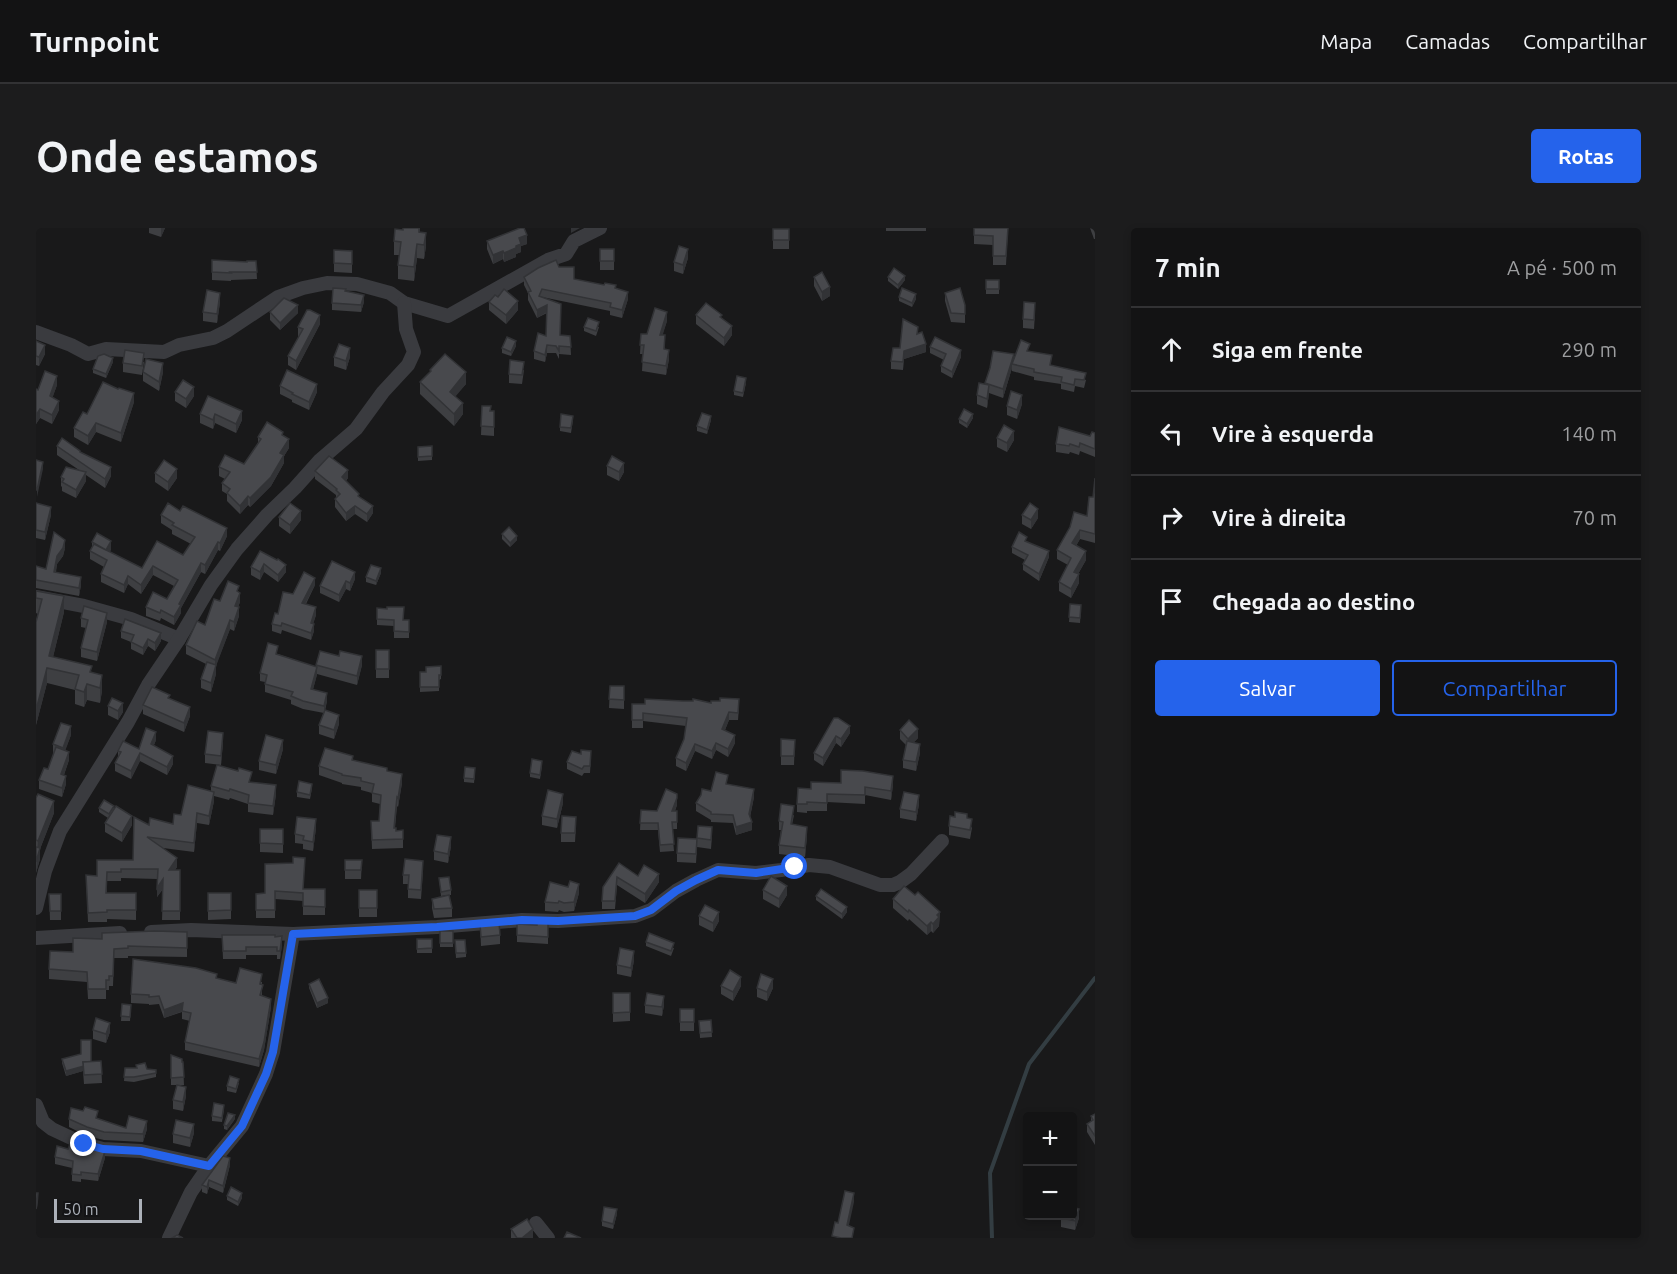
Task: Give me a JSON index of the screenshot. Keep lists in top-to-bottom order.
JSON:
{
  "scale_bar": "50 m",
  "page": {
    "header": "Turnpoint",
    "nav": ["Mapa", "Camadas", "Compartilhar"],
    "buttons": [
      "Rotas",
      ["Salvar", "Compartilhar"]
    ],
    "title": "Onde estamos",
    "heading": ["7 min", "A pé · 500 m"],
    "list": [
      ["Siga em frente", "290 m"],
      ["Vire à esquerda", "140 m"],
      ["Vire à direita", "70 m"],
      "Chegada ao destino"
    ],
    "map_buttons": ["+", "−"],
    "scale": "50 m"
  }
}
